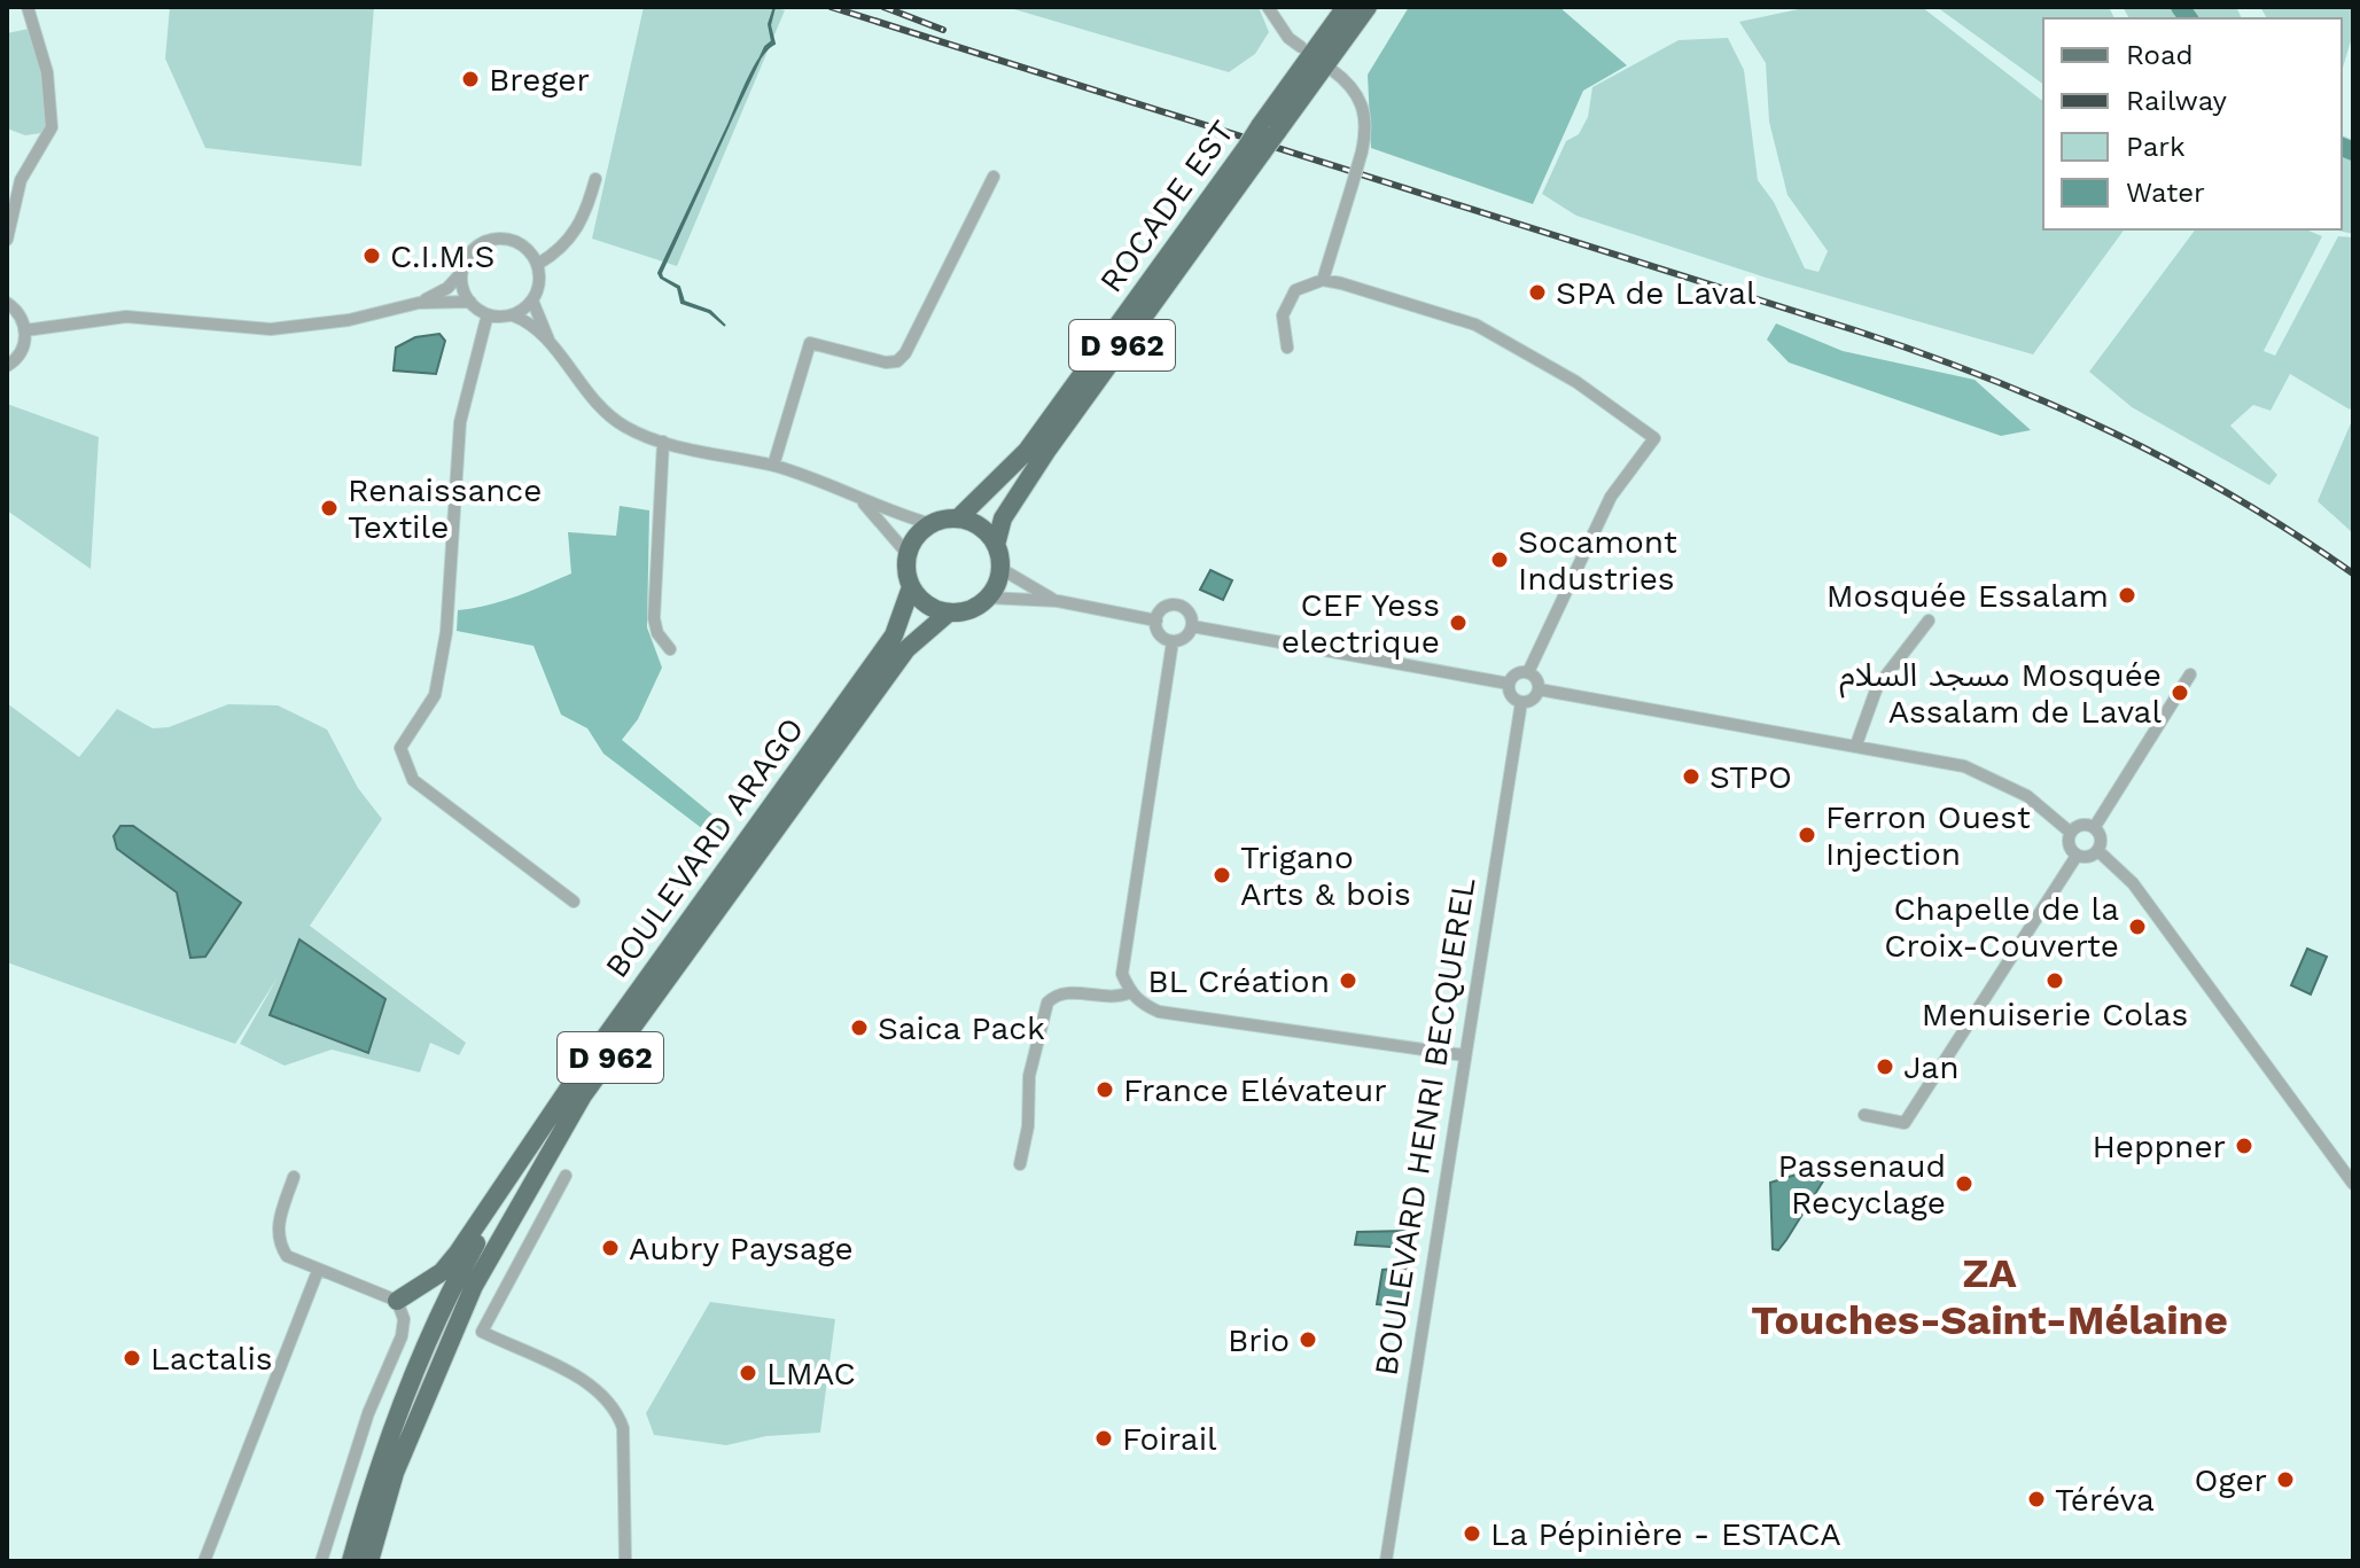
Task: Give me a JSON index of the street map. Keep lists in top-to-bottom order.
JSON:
{
  "streets": {
    "main road": ["ROCADE EST", "D 962", "BOULEVARD ARAGO"],
    "street": ["BOULEVARD HENRI BECQUEREL"]
  },
  "crossings": [
    ["ROCADE EST", "D 962"],
    ["ROCADE EST", "BOULEVARD ARAGO"],
    ["D 962", "BOULEVARD ARAGO"]
  ],
  "districts": ["ZA Touches-Saint-Mélaine"],
  "places": [
    "Breger",
    "C.I.M.S",
    "SPA de Laval",
    "Renaissance Textile",
    "Socamont Industries",
    "Mosquée Essalam",
    "CEF Yess electrique",
    "مسجد السلام Mosquée Assalam de Laval",
    "STPO",
    "Ferron Ouest Injection",
    "Trigano Arts & bois",
    "Chapelle de la Croix-Couverte",
    "BL Création",
    "Menuiserie Colas",
    "Saica Pack",
    "Jan",
    "France Elévateur",
    "Heppner",
    "Passenaud Recyclage",
    "Aubry Paysage",
    "Brio",
    "Lactalis",
    "LMAC",
    "Foirail",
    "Oger",
    "Téréva",
    "La Pépinière - ESTACA"
  ],
  "legend": [
    "Road",
    "Railway",
    "Park",
    "Water"
  ]
}
